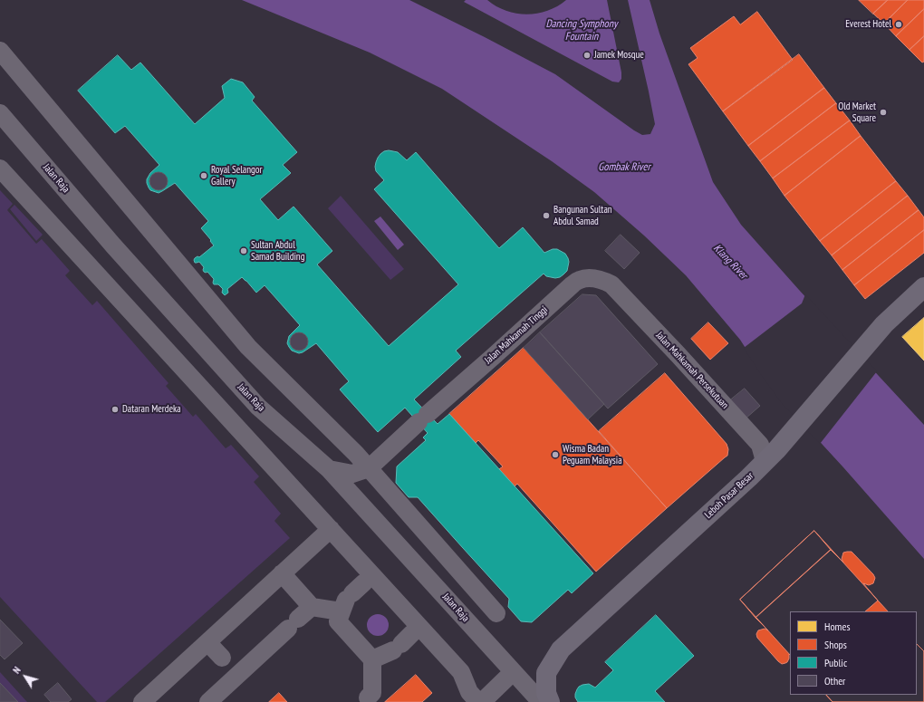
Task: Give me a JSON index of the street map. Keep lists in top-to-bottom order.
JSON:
{
  "streets": {
    "street": [
      "Jalan Raja",
      "Jalan Mahkamah Tinggi",
      "Jalan Mahkamah Persekutuan",
      "Leboh Pasar Besar"
    ]
  },
  "crossings": [
    ["Jalan Raja", "Jalan Mahkamah Tinggi"],
    ["Jalan Mahkamah Tinggi", "Jalan Mahkamah Persekutuan"],
    ["Jalan Mahkamah Persekutuan", "Leboh Pasar Besar"]
  ],
  "water": ["Dancing Symphony Fountain", "Gombak River", "Klang River"],
  "places": [
    "Everest Hotel",
    "Jamek Mosque",
    "Old Market Square",
    "Royal Selangor Gallery",
    "Bangunan Sultan Abdul Samad",
    "Sultan Abdul Samad Building",
    "Dataran Merdeka",
    "Wisma Badan Peguam Malaysia"
  ],
  "legend": [
    "Homes",
    "Shops",
    "Public",
    "Other"
  ],
  "north": "top left"
}
